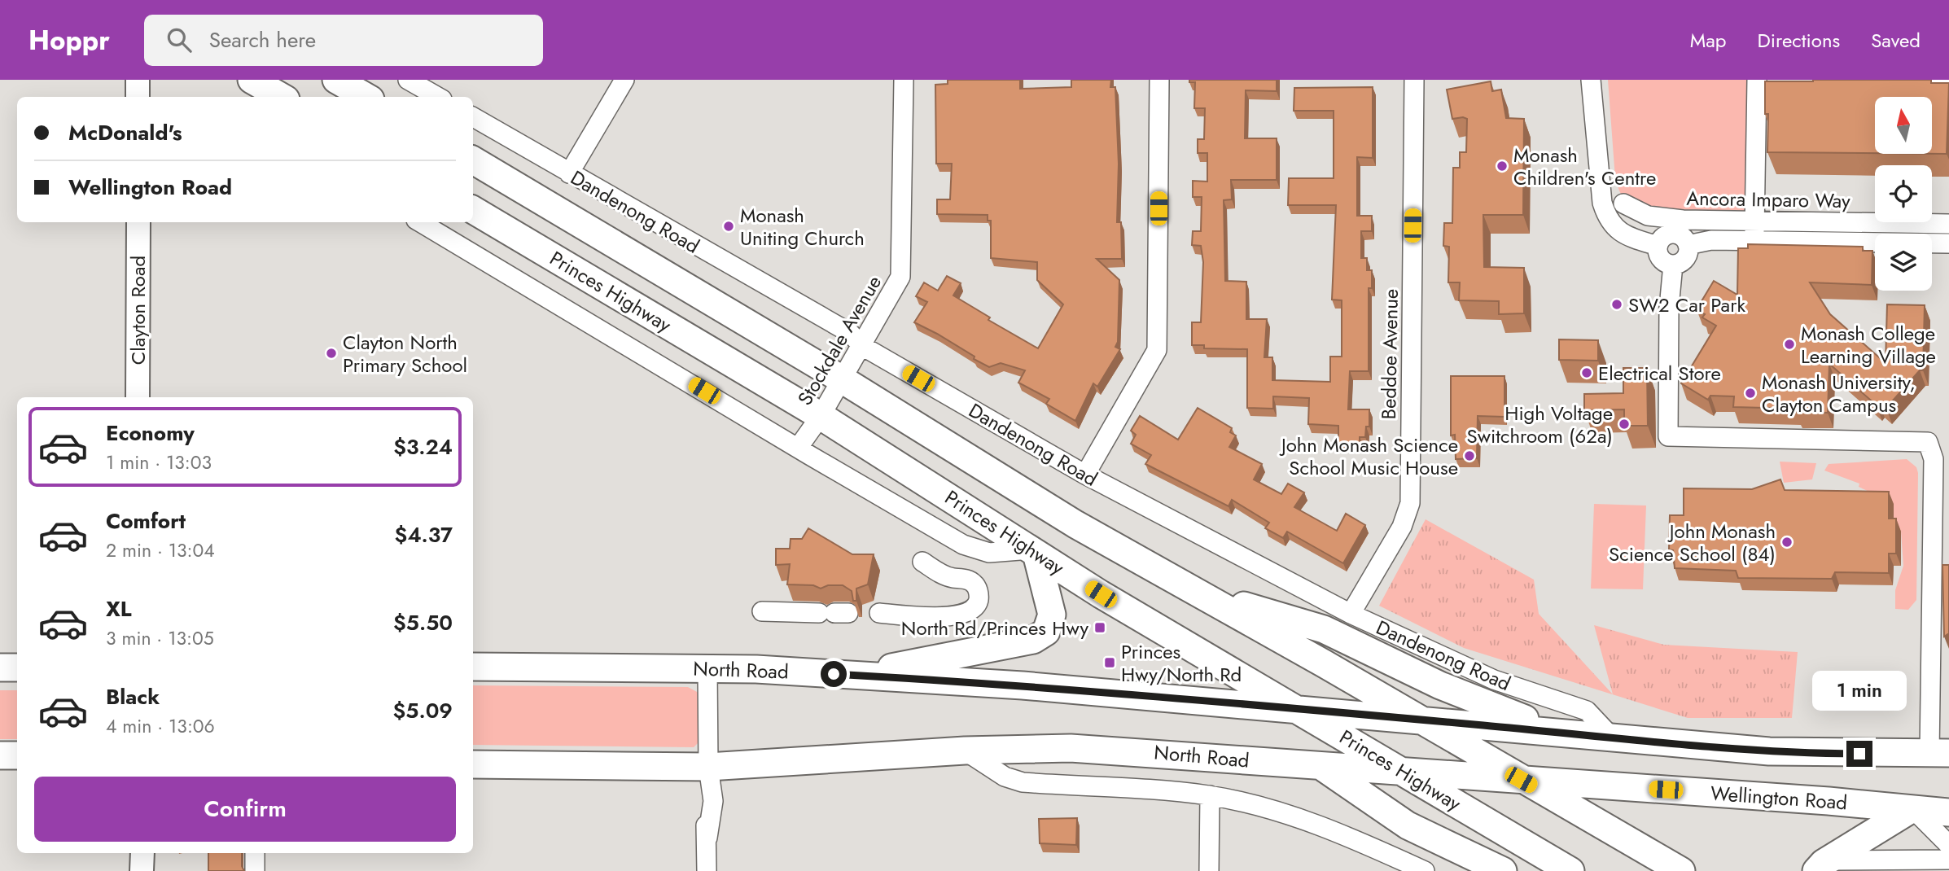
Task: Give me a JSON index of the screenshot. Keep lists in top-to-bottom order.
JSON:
{
  "streets": {
    "highway": ["Princes Highway", "North Road", "Wellington Road"],
    "main road": ["Clayton Road"],
    "street": [
      "Ancora Imparo Way",
      "Dandenong Road",
      "Stockdale Avenue",
      "Beddoe Avenue"
    ]
  },
  "crossings": [
    ["Dandenong Road", "Stockdale Avenue"],
    ["Dandenong Road", "Beddoe Avenue"],
    ["Princes Highway", "Stockdale Avenue"],
    ["Princes Highway", "North Road"],
    ["Princes Highway", "Wellington Road"],
    ["North Road", "Wellington Road"]
  ],
  "places": {
    "other": [
      "Monash Children's Centre",
      "Monash Uniting Church",
      "SW2 Car Park",
      "Monash College Learning Village",
      "Clayton North Primary School",
      "Electrical Store",
      "Monash University, Clayton Campus",
      "High Voltage Switchroom (62a)",
      "John Monash Science School Music House",
      "John Monash Science School (84)"
    ],
    "transit": ["North Rd/Princes Hwy", "Princes Hwy/North Rd"]
  },
  "north": "top",
  "page": {
    "header": "Hoppr",
    "search": "Search here",
    "nav": ["Map", "Directions", "Saved"],
    "banner": ["McDonald's", "Wellington Road"],
    "list": [
      {
        "name": "Economy",
        "note": "1 min · 13:03",
        "value": "$3.24"
      },
      {
        "name": "Comfort",
        "note": "2 min · 13:04",
        "value": "$4.37"
      },
      {
        "name": "XL",
        "note": "3 min · 13:05",
        "value": "$5.50"
      },
      {
        "name": "Black",
        "note": "4 min · 13:06",
        "value": "$5.09"
      }
    ],
    "bubble": "1 min",
    "buttons": "Confirm"
  }
}
